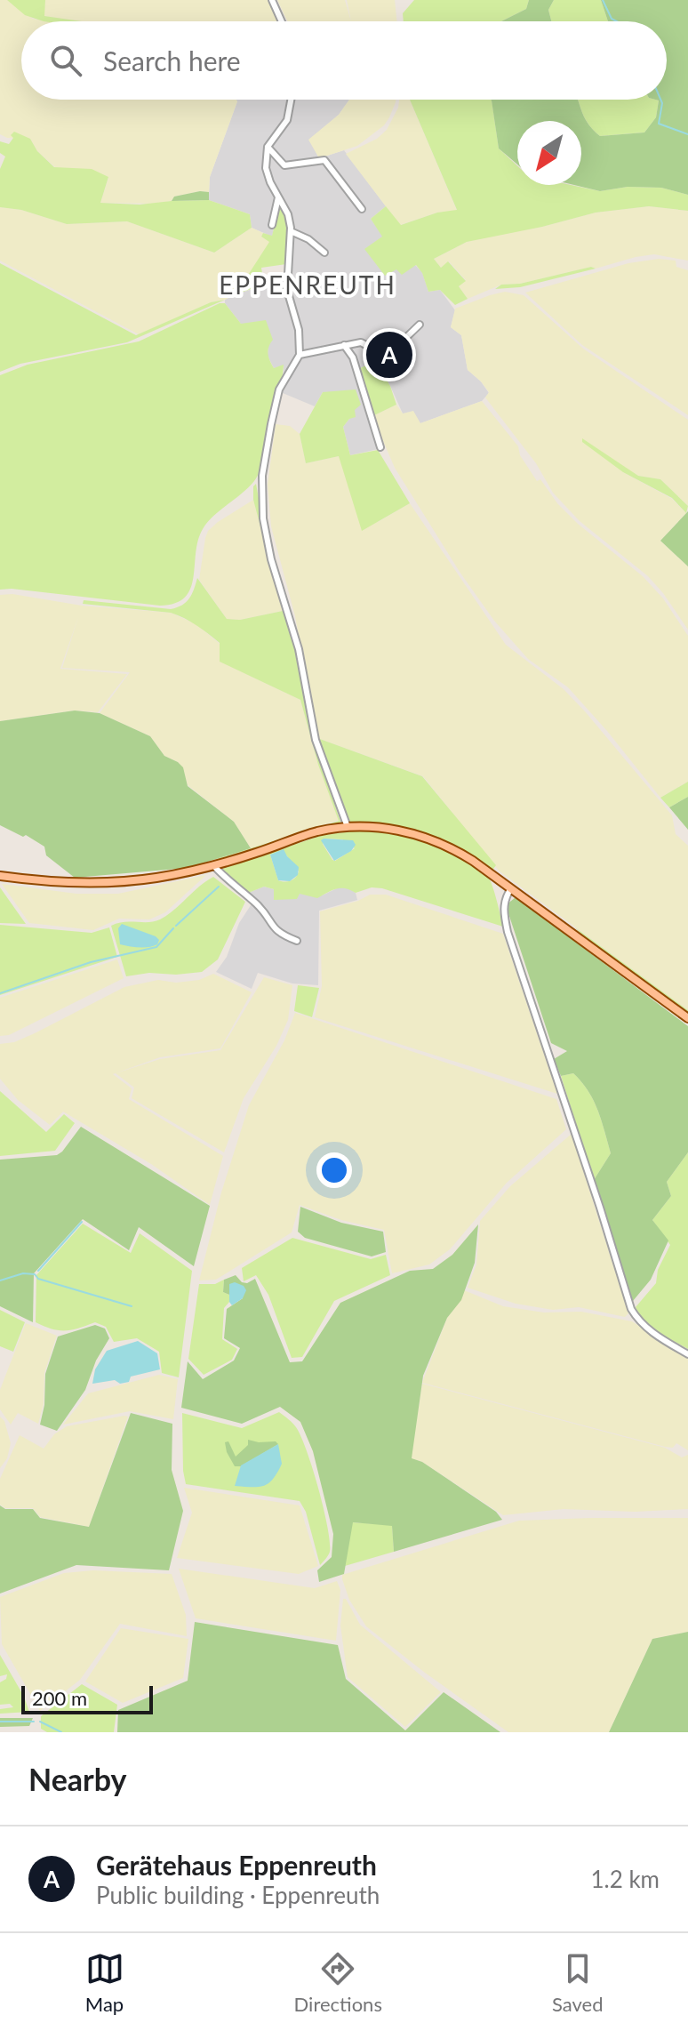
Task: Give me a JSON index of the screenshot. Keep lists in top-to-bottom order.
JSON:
{
  "districts": ["EPPENREUTH"],
  "scale_bar": "200 m",
  "north": "bottom left",
  "page": {
    "search": "Search here",
    "pins": "A",
    "scale": "200 m",
    "heading": "Nearby",
    "list": [
      {
        "mark": "A",
        "name": "Gerätehaus Eppenreuth",
        "note": "Public building · Eppenreuth",
        "value": "1.2 km"
      }
    ],
    "nav": ["Map", "Directions", "Saved"]
  }
}
